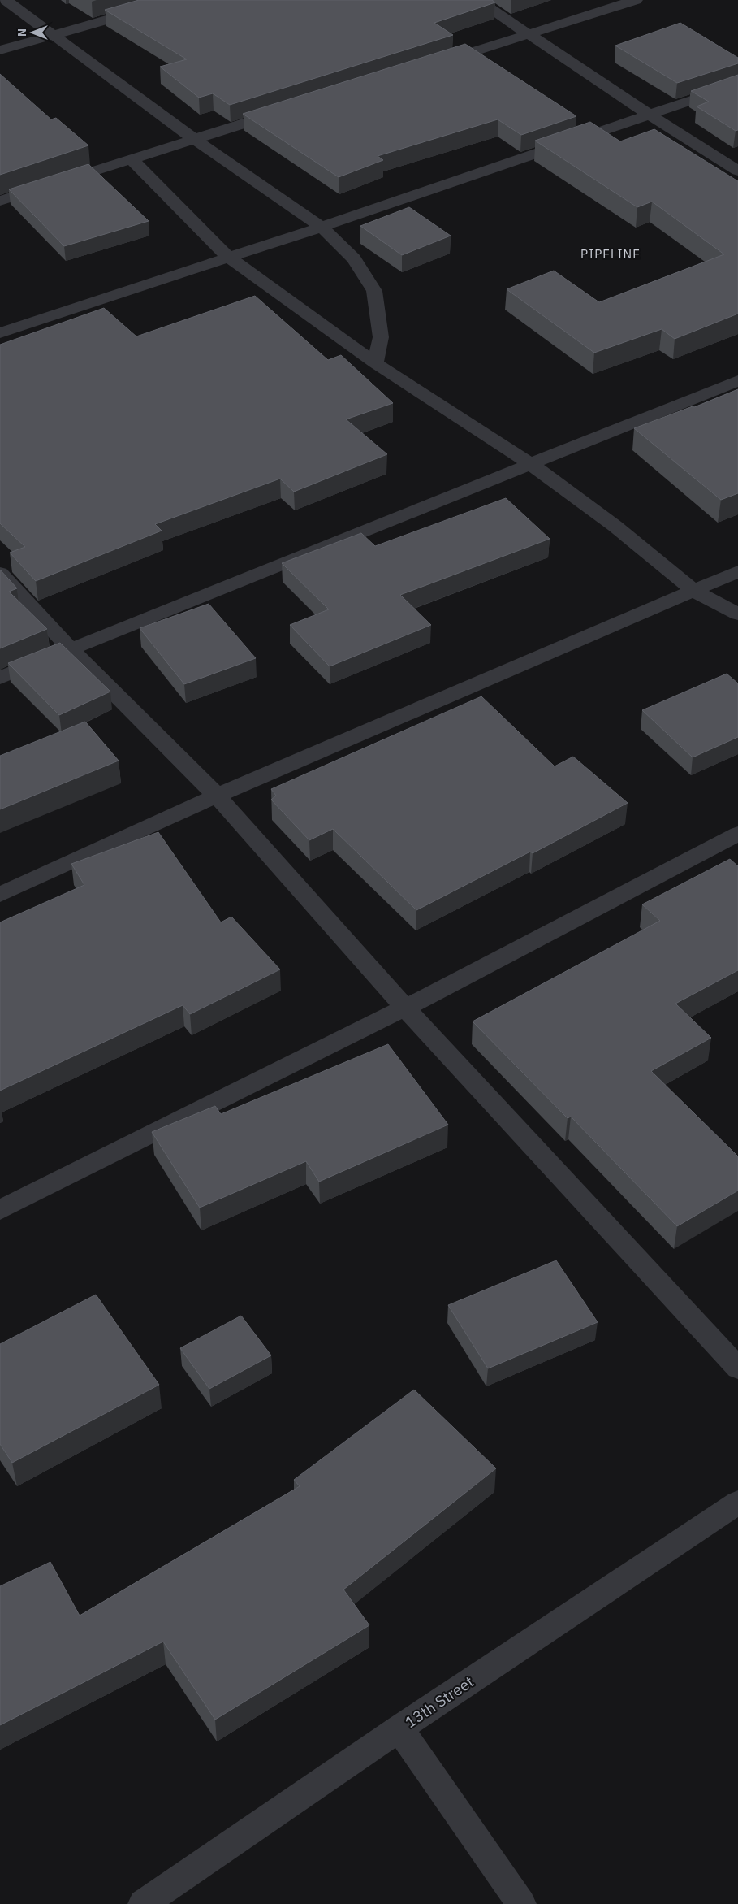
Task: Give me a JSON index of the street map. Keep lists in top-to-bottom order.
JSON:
{
  "streets": {
    "street": ["13th Street"]
  },
  "districts": ["PIPELINE"],
  "north": "left"
}
